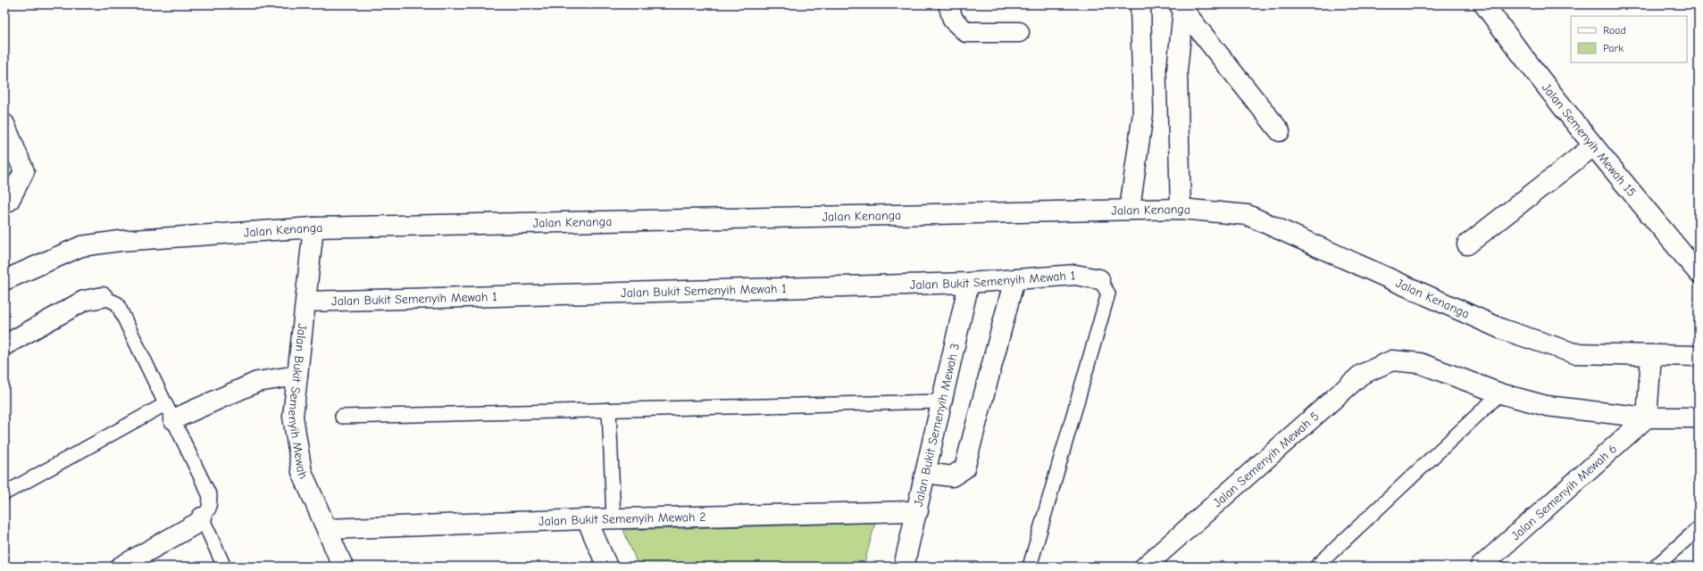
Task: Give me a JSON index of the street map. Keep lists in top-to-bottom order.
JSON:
{
  "streets": {
    "street": [
      "Jalan Semenyih Mewah 15",
      "Jalan Kenanga",
      "Jalan Bukit Semenyih Mewah 1",
      "Jalan Bukit Semenyih Mewah",
      "Jalan Bukit Semenyih Mewah 3",
      "Jalan Semenyih Mewah 5",
      "Jalan Semenyih Mewah 6",
      "Jalan Bukit Semenyih Mewah 2"
    ]
  },
  "crossings": [
    ["Jalan Kenanga", "Jalan Bukit Semenyih Mewah"],
    ["Jalan Bukit Semenyih Mewah 1", "Jalan Bukit Semenyih Mewah"],
    ["Jalan Bukit Semenyih Mewah 1", "Jalan Bukit Semenyih Mewah 3"],
    ["Jalan Bukit Semenyih Mewah", "Jalan Bukit Semenyih Mewah 2"],
    ["Jalan Bukit Semenyih Mewah 3", "Jalan Bukit Semenyih Mewah 2"]
  ],
  "legend": ["Road", "Park"]
}
